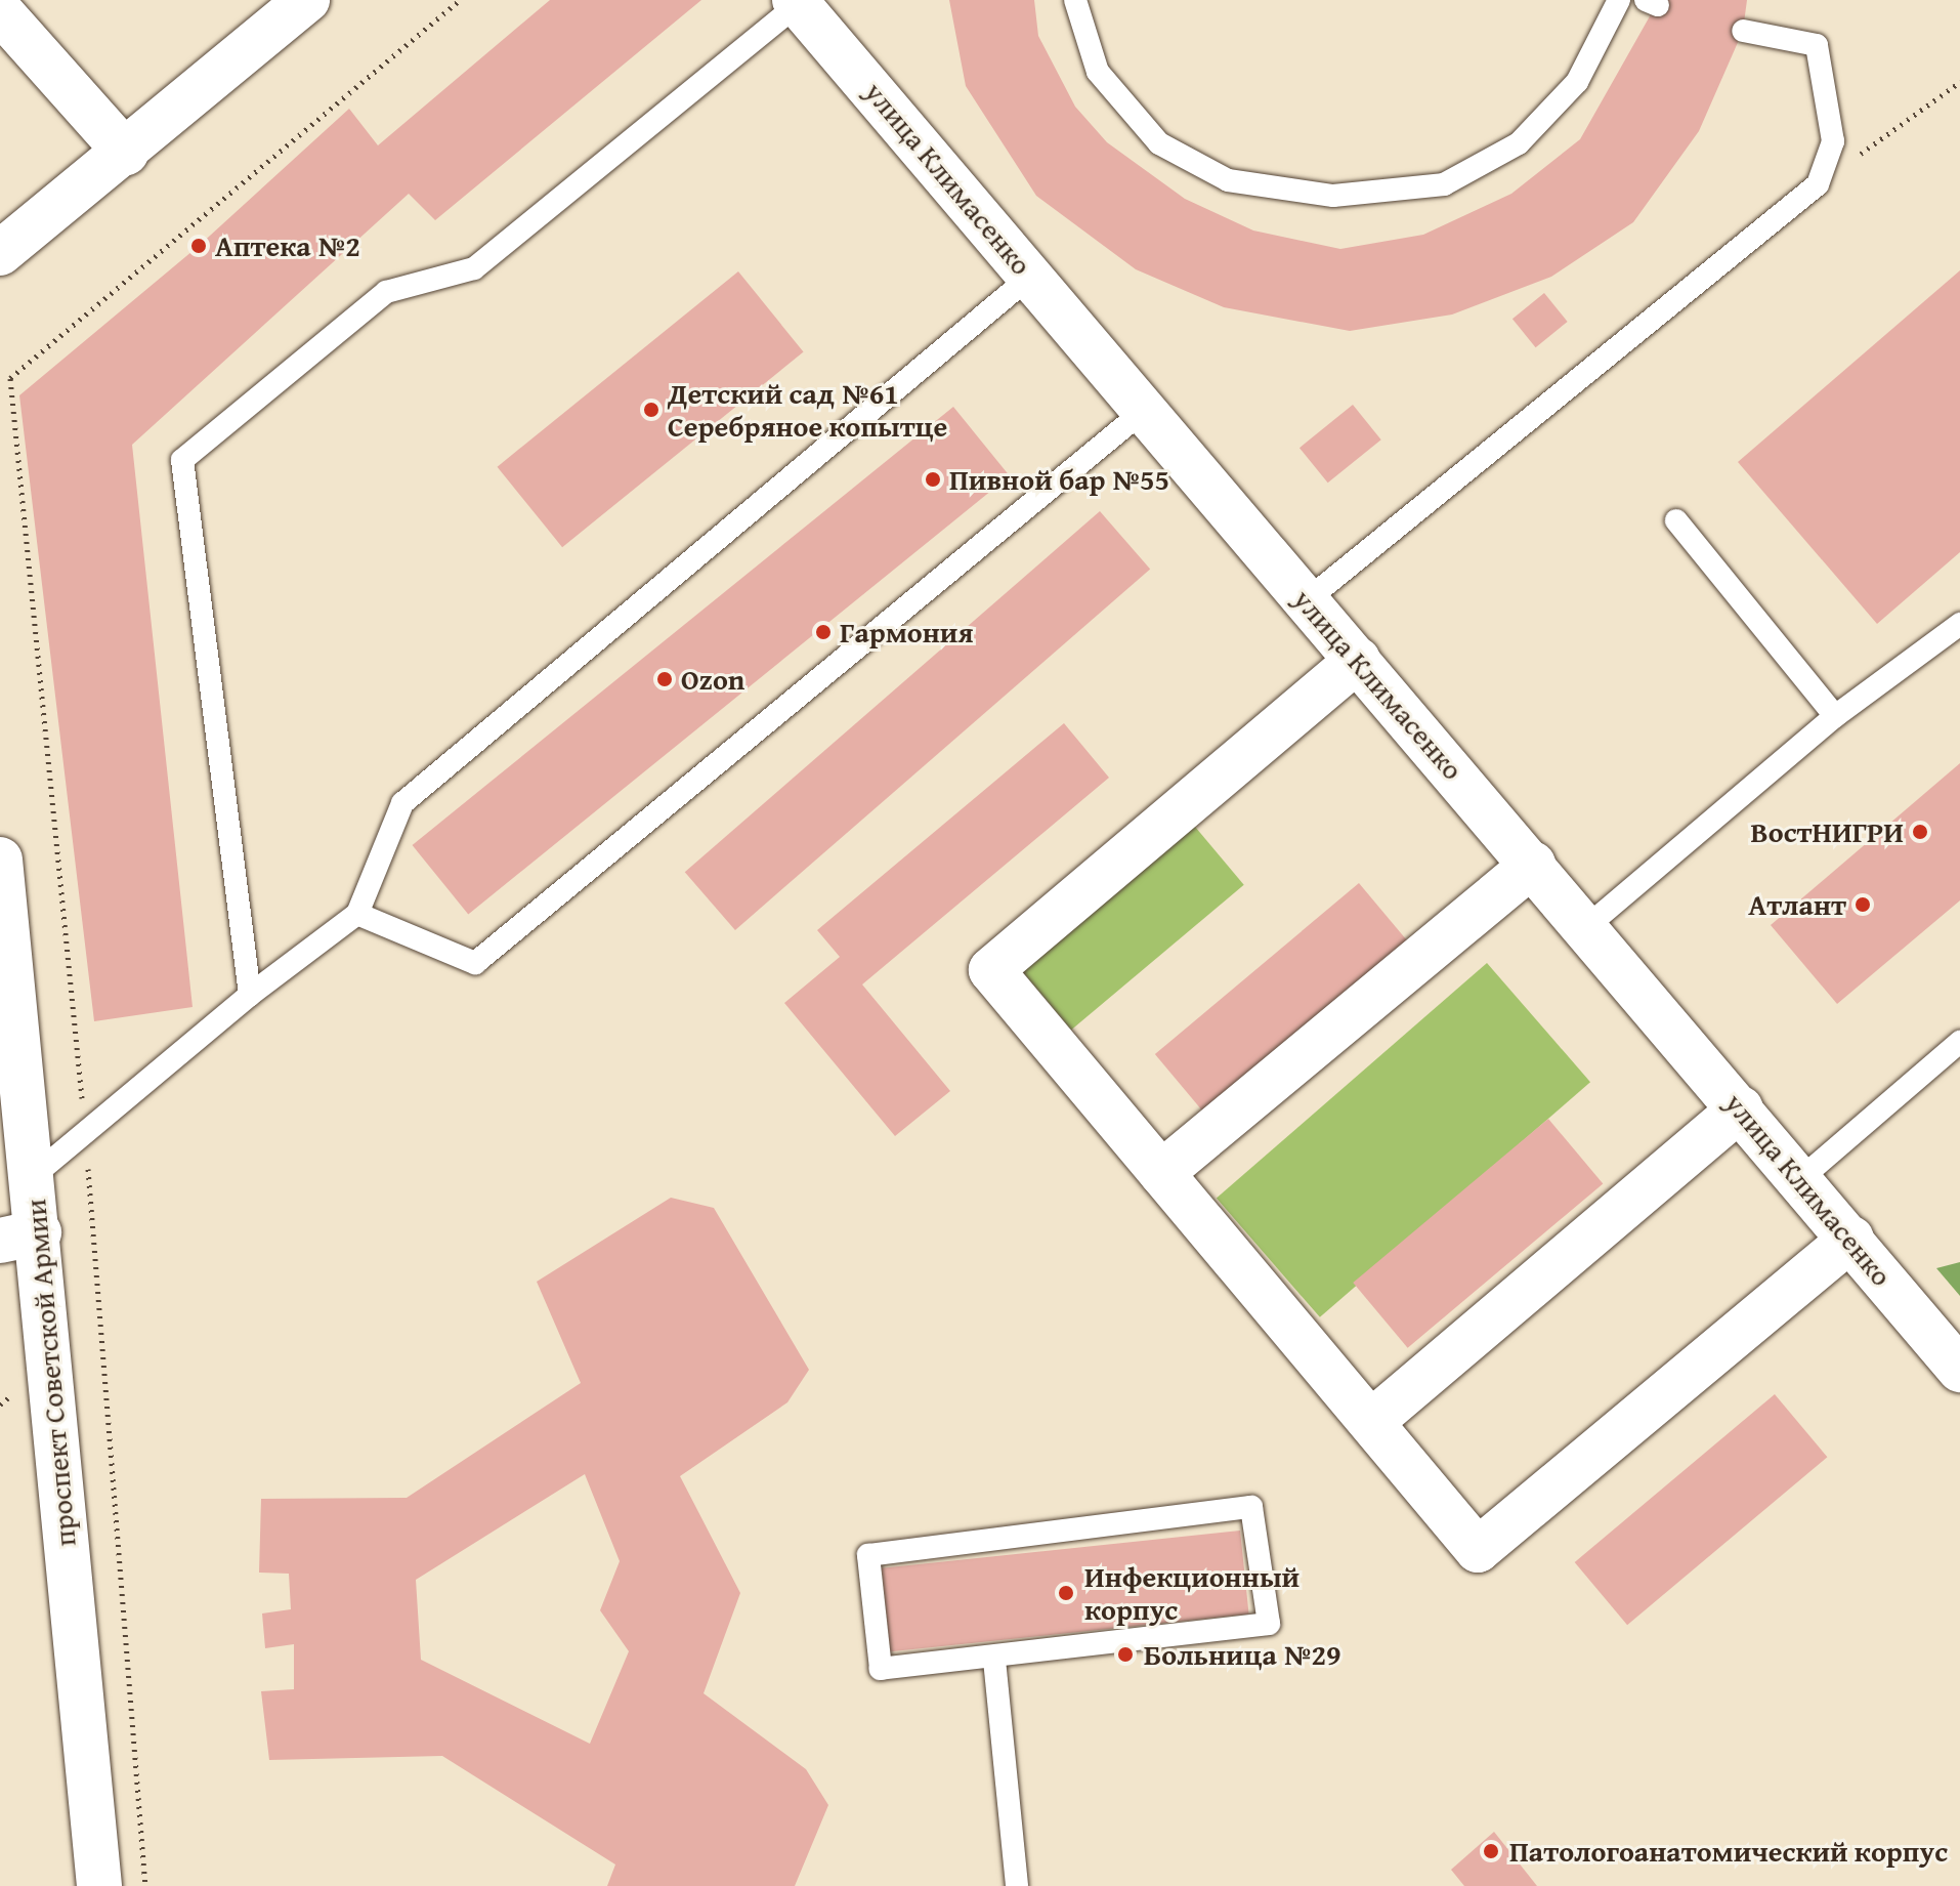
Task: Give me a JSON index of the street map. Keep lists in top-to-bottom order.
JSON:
{
  "streets": {
    "street": ["улица Климасенко", "проспект Советской Армии"]
  },
  "places": [
    "Аптека №2",
    "Детский сад №61 Серебряное копытце",
    "Пивной бар №55",
    "Гармония",
    "Ozon",
    "ВостНИГРИ",
    "Атлант",
    "Инфекционный корпус",
    "Больница №29",
    "Патологоанатомический корпус"
  ]
}
